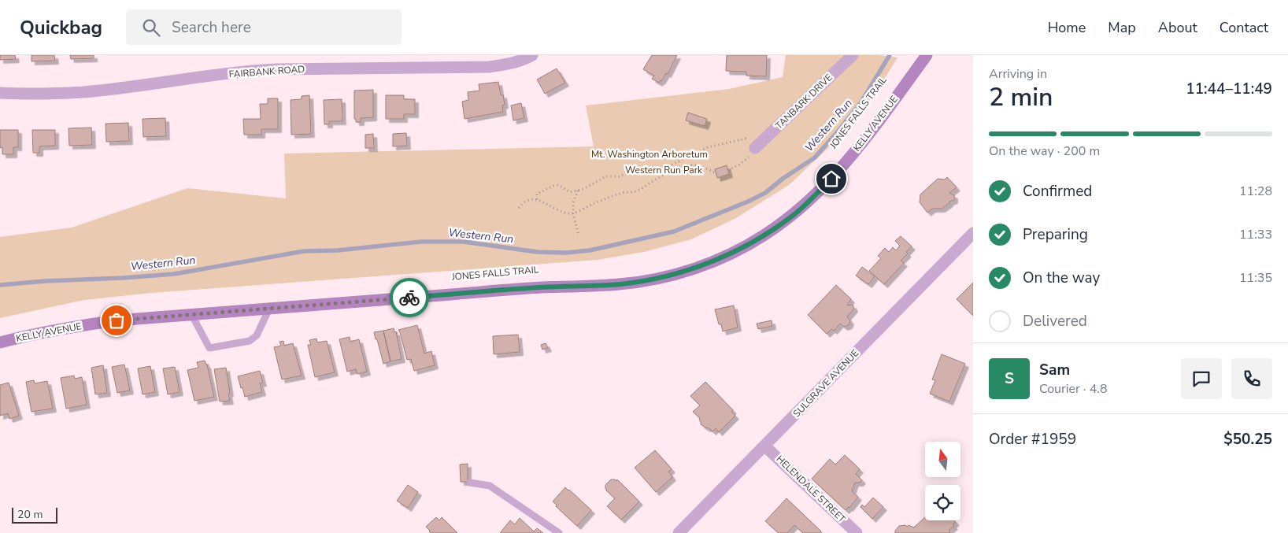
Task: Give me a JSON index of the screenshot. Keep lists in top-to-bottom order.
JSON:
{
  "streets": {
    "main road": ["KELLY AVENUE"],
    "street": [
      "FAIRBANK ROAD",
      "TANBARK DRIVE",
      "SULGRAVE AVENUE",
      "HELENDALE STREET"
    ]
  },
  "crossings": [
    ["SULGRAVE AVENUE", "HELENDALE STREET"]
  ],
  "water": ["Western Run"],
  "parks": ["Mt. Washington Arboretum", "Western Run Park"],
  "scale_bar": "20 m",
  "north": "top",
  "page": {
    "header": "Quickbag",
    "search": "Search here",
    "nav": [
      "Home",
      "Map",
      "About",
      "Contact"
    ],
    "heading": ["2 min", "Arriving in", "11:44–11:49"],
    "panel": [
      "Sam",
      "Courier · 4.8",
      "Order #1959",
      "$50.25"
    ],
    "bar": "On the way · 200 m",
    "list": [
      ["Confirmed", "11:28"],
      ["Preparing", "11:33"],
      ["On the way", "11:35"],
      "Delivered"
    ],
    "round": "S",
    "scale": "20 m"
  }
}
